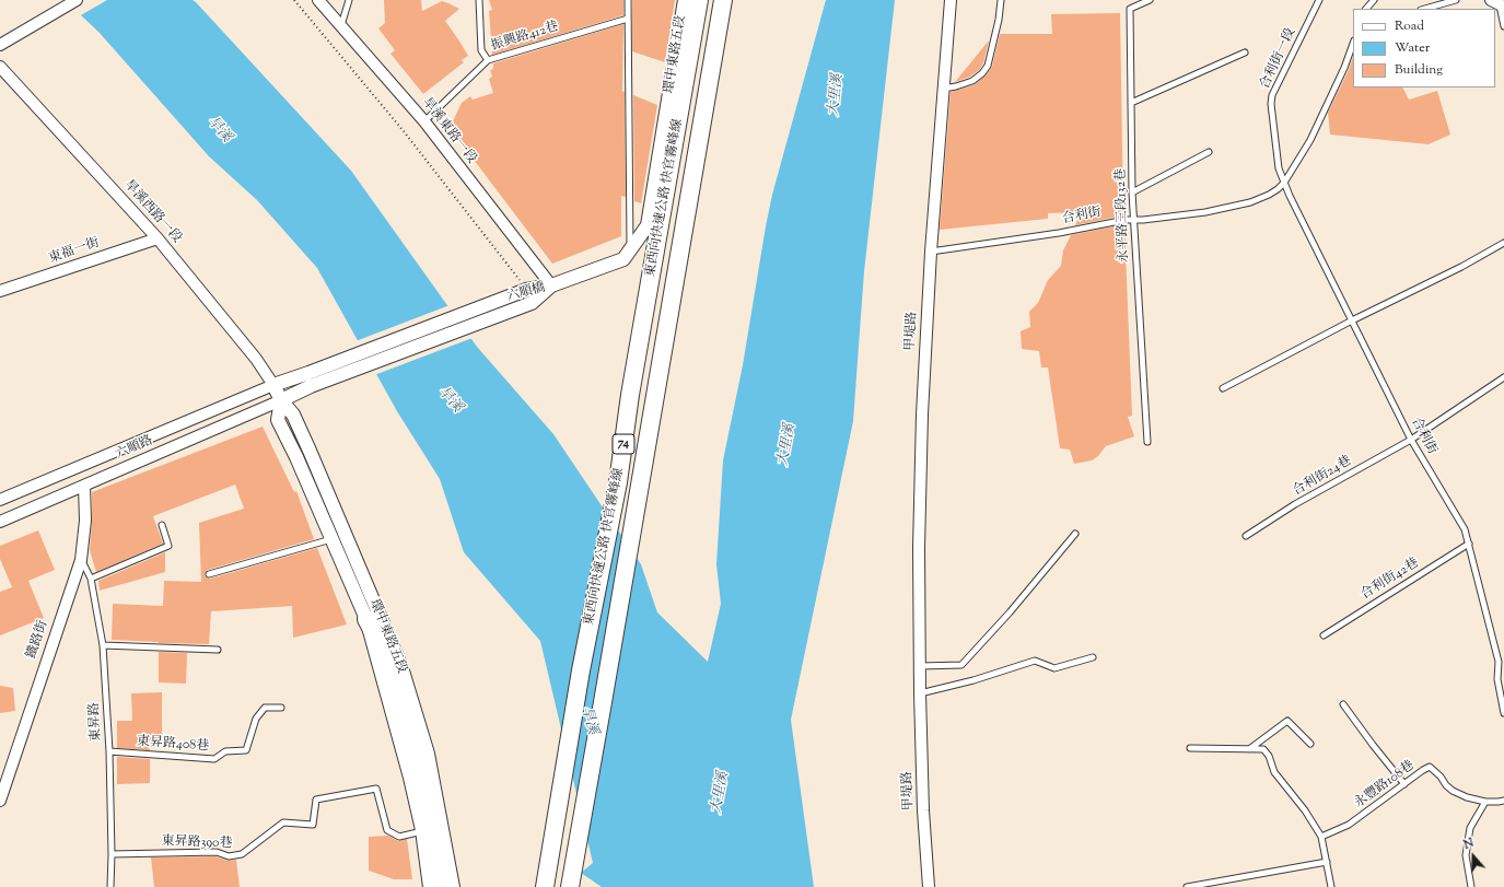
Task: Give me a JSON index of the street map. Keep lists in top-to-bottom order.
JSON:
{
  "streets": {
    "highway": ["東西向快速公路 快官霧峰線", "74"],
    "street": [
      "環中東路五段",
      "旱溪東路一段",
      "旱溪西路一段",
      "東福一街",
      "六順橋",
      "甲堤路",
      "六順路",
      "鐵路街"
    ],
    "lane": [
      "振興路412巷",
      "合利街一段",
      "永平路三段132巷",
      "合利街",
      "合利街24巷",
      "合利街42巷",
      "東昇路",
      "東昇路408巷",
      "永豐路108巷",
      "東昇路390巷"
    ]
  },
  "crossings": [
    ["振興路412巷", "旱溪東路一段"],
    ["環中東路五段", "旱溪東路一段"],
    ["環中東路五段", "旱溪西路一段"],
    ["環中東路五段", "六順橋"],
    ["環中東路五段", "六順路"],
    ["合利街一段", "合利街"],
    ["旱溪東路一段", "六順橋"],
    ["旱溪西路一段", "東福一街"],
    ["旱溪西路一段", "六順橋"],
    ["旱溪西路一段", "六順路"],
    ["永平路三段132巷", "合利街"],
    ["合利街", "甲堤路"],
    ["合利街", "合利街24巷"],
    ["合利街", "合利街42巷"],
    ["六順橋", "六順路"],
    ["六順路", "鐵路街"],
    ["鐵路街", "東昇路"],
    ["東昇路", "東昇路408巷"],
    ["東昇路", "東昇路390巷"]
  ],
  "water": ["大里溪", "旱溪"],
  "legend": ["Road", "Water", "Building"],
  "north": "top"
}
